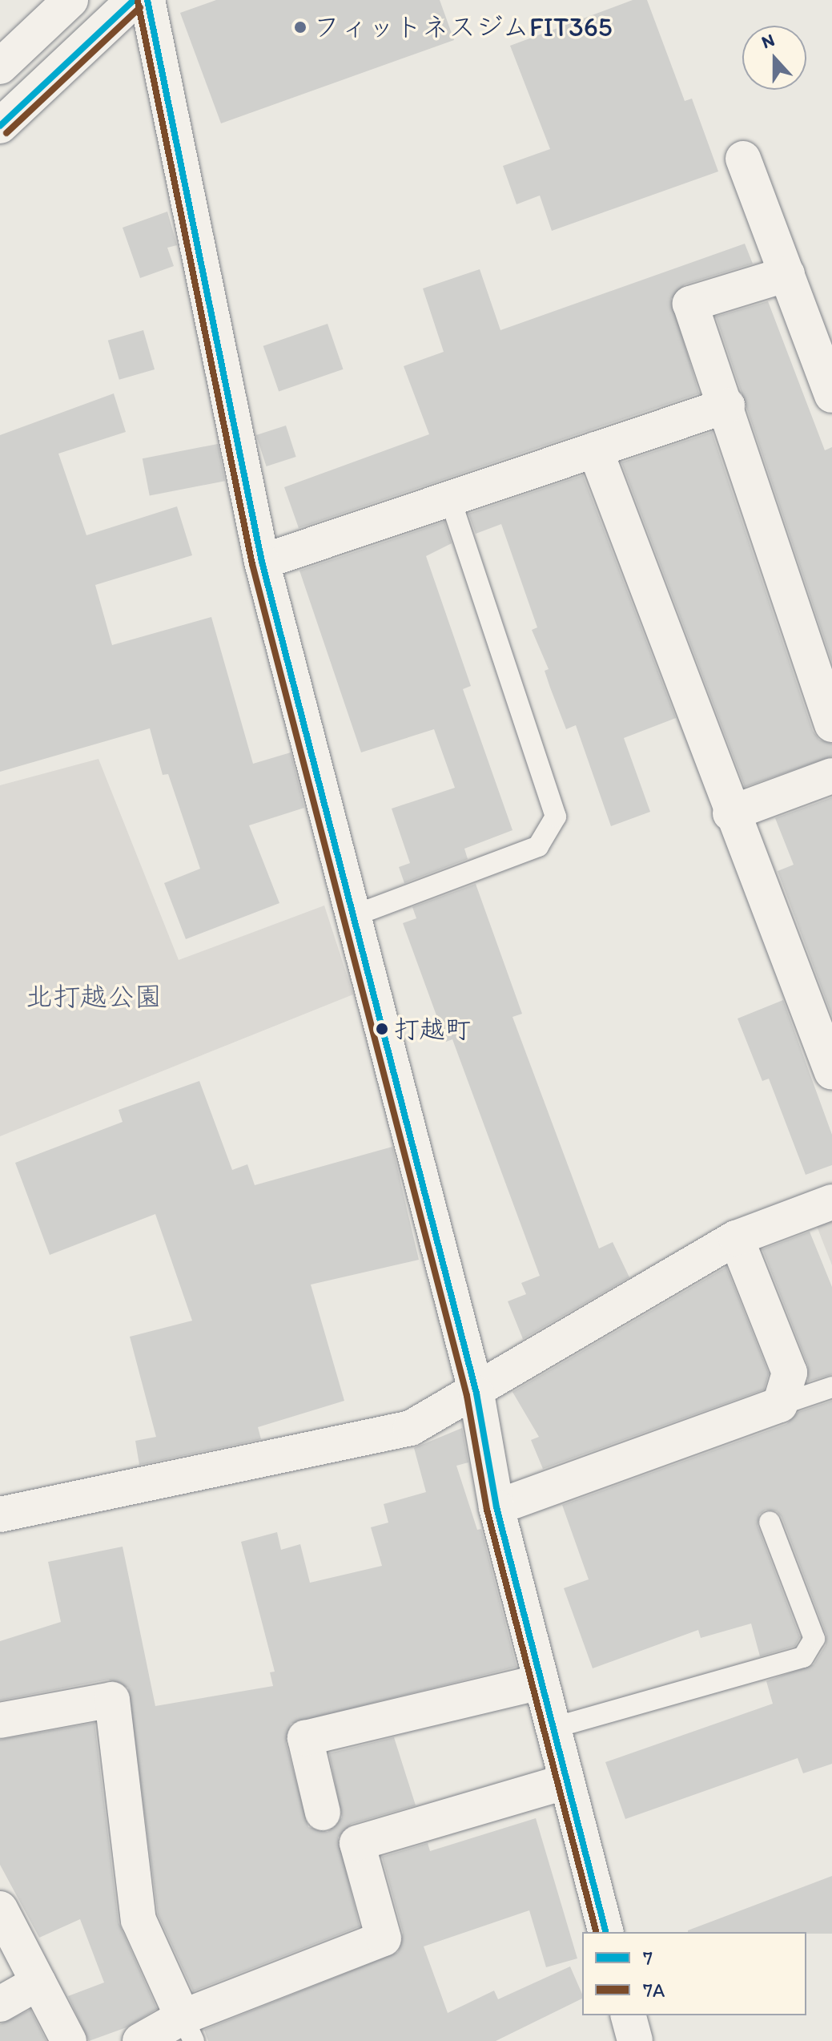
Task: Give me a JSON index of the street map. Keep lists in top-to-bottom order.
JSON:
{
  "parks": ["北打越公園"],
  "places": ["フィットネスジムFIT365", "打越町"],
  "lines": ["transit line 7", "transit line 7A"],
  "legend": ["7", "7A"],
  "north": "top"
}
